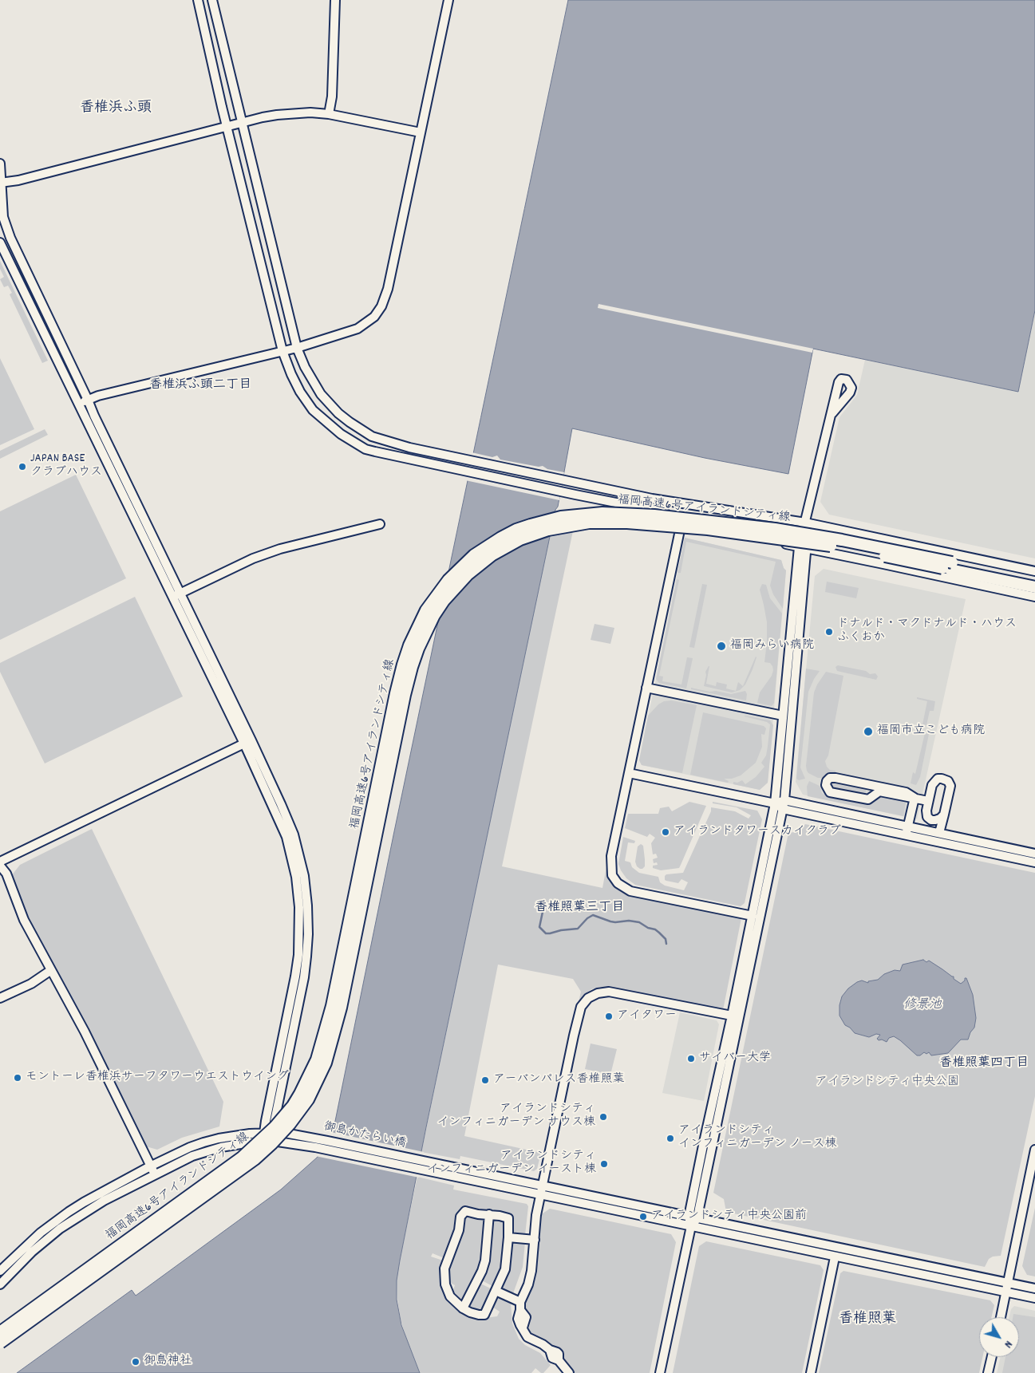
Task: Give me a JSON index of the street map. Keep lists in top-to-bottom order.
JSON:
{
  "streets": {
    "highway": ["福岡高速6号アイランドシティ線"],
    "street": ["御島かたらい橋"]
  },
  "districts": [
    "香椎浜ふ頭",
    "香椎浜ふ頭二丁目",
    "香椎照葉三丁目",
    "香椎照葉四丁目",
    "香椎照葉"
  ],
  "water": ["修景池"],
  "parks": ["アイランドシティ中央公園"],
  "places": [
    "JAPAN BASE クラブハウス",
    "ドナルド・マクドナルド・ハウス ふくおか",
    "福岡みらい病院",
    "福岡市立こども病院",
    "アイランドタワースカイクラブ",
    "アイタワー",
    "サイバー大学",
    "モントーレ香椎浜サーフタワーウエストウイング",
    "アーバンパレス香椎照葉",
    "アイランドシティ インフィニガーデン サウス棟",
    "アイランドシティ インフィニガーデン ノース棟",
    "アイランドシティ インフィニガーデン イースト棟",
    "アイランドシティ中央公園前",
    "御島神社"
  ],
  "north": "bottom right"
}
